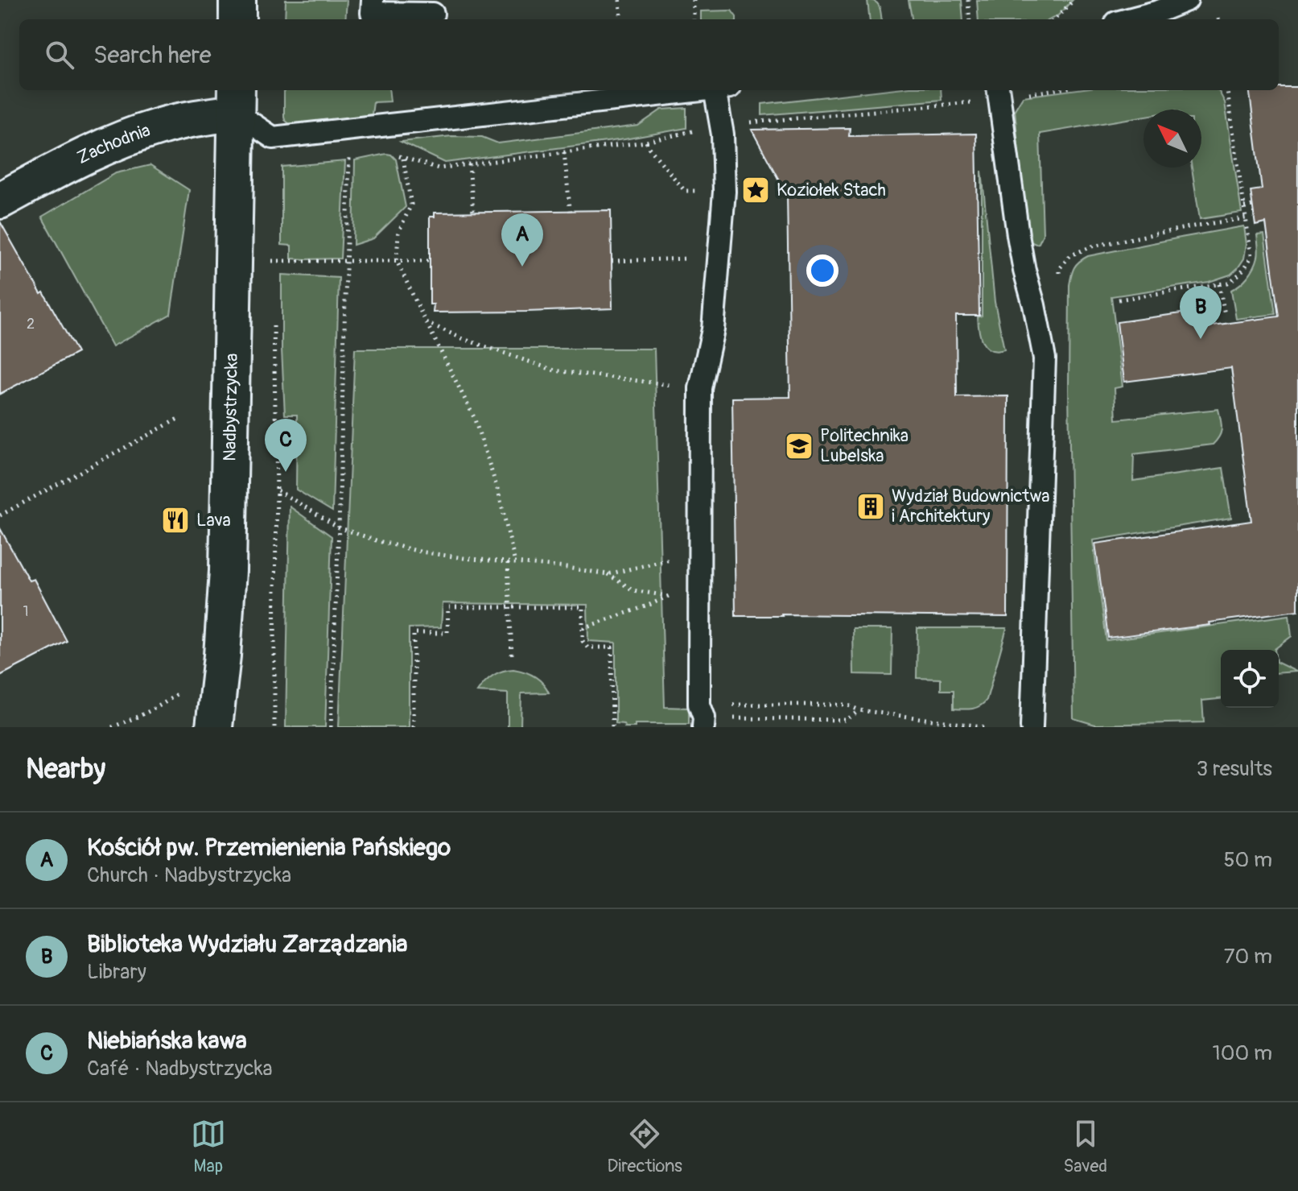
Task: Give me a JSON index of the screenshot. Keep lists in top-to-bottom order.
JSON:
{
  "streets": {
    "street": ["Zachodnia", "Nadbystrzycka"]
  },
  "crossings": [
    ["Zachodnia", "Nadbystrzycka"]
  ],
  "places": {
    "place": ["Koziołek Stach"],
    "school or university": ["Politechnika Lubelska"],
    "building": ["Wydział Budownictwa i Architektury"],
    "restaurant": ["Lava"]
  },
  "house_numbers": ["2", "1"],
  "north": "top left",
  "page": {
    "search": "Search here",
    "pins": ["A", "B", "C"],
    "heading": ["Nearby", "3 results"],
    "list": [
      {
        "mark": "A",
        "name": "Kościół pw. Przemienienia Pańskiego",
        "note": "Church · Nadbystrzycka",
        "value": "50 m"
      },
      {
        "mark": "B",
        "name": "Biblioteka Wydziału Zarządzania",
        "note": "Library",
        "value": "70 m"
      },
      {
        "mark": "C",
        "name": "Niebiańska kawa",
        "note": "Café · Nadbystrzycka",
        "value": "100 m"
      }
    ],
    "nav": ["Map", "Directions", "Saved"]
  }
}
